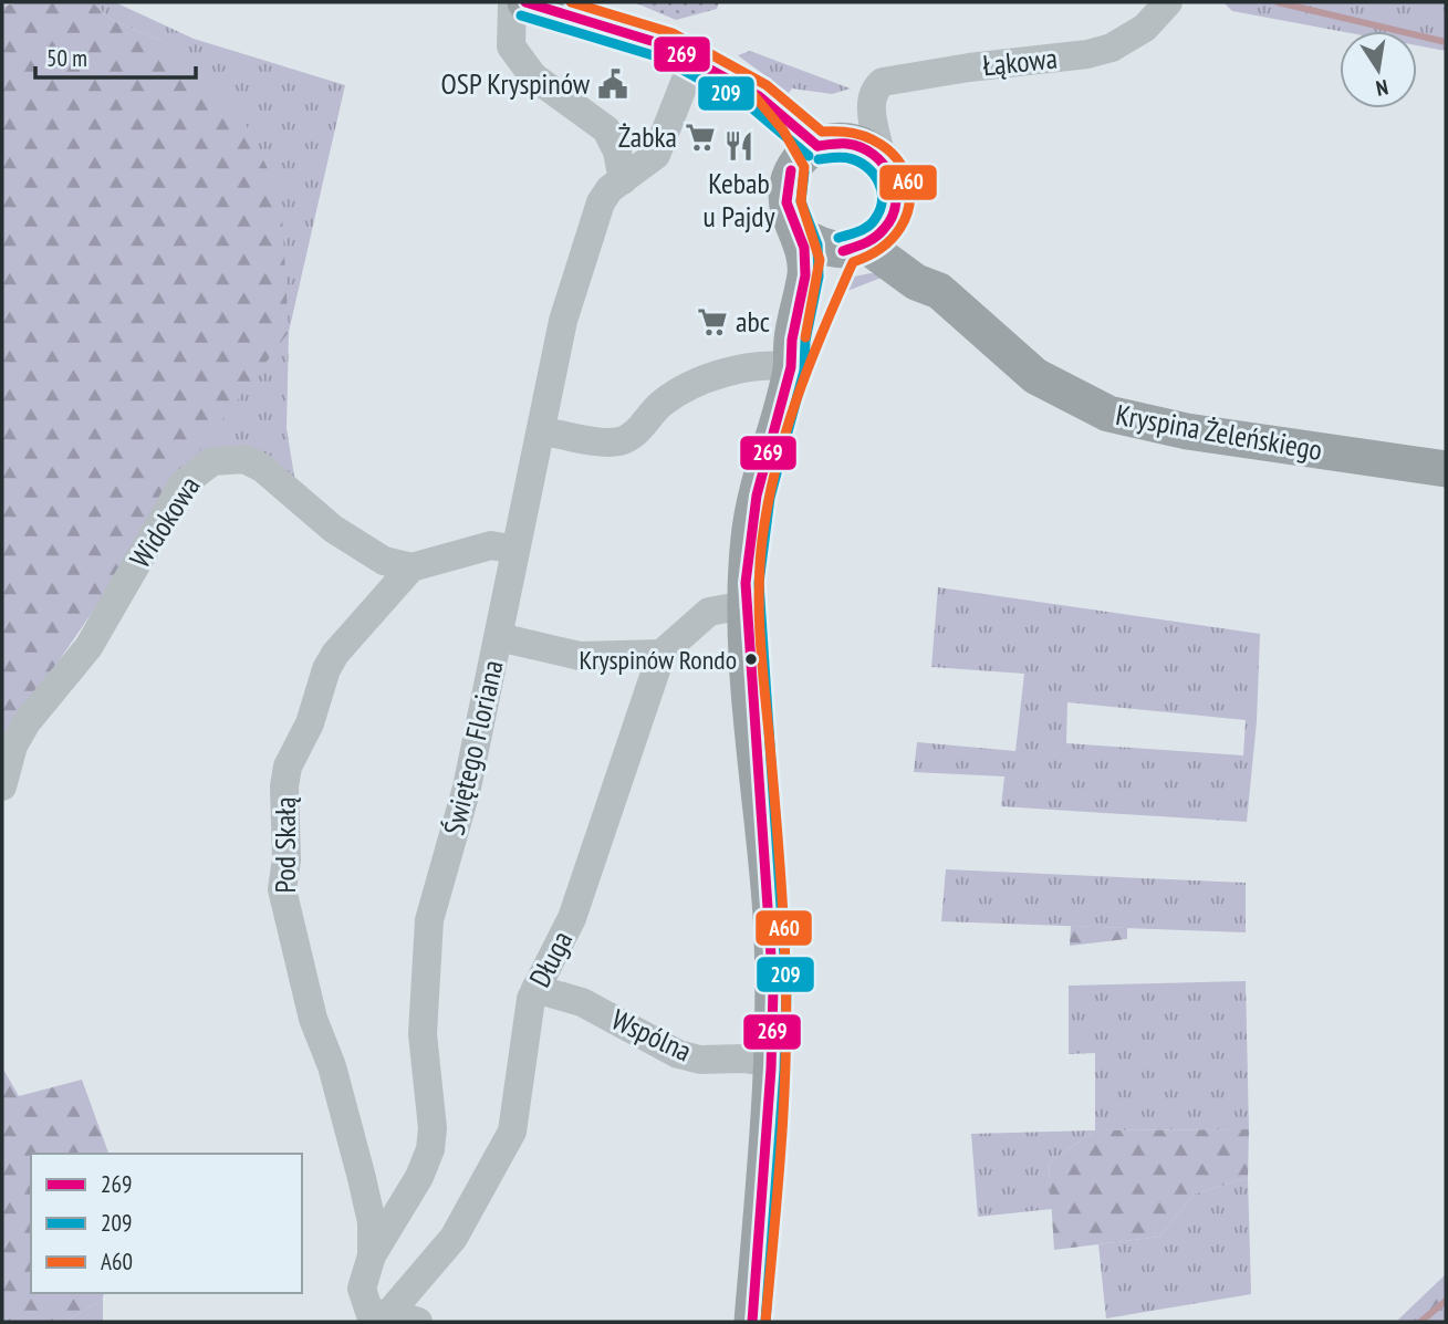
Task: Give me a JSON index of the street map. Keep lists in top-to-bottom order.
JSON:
{
  "streets": {
    "main road": ["Kryspina Żeleńskiego"],
    "street": [
      "Łąkowa",
      "Widokowa",
      "Świętego Floriana",
      "Pod Skałą",
      "Długa",
      "Wspólna"
    ]
  },
  "crossings": [
    ["Łąkowa", "Kryspina Żeleńskiego"],
    ["Widokowa", "Pod Skałą"],
    ["Świętego Floriana", "Pod Skałą"],
    ["Świętego Floriana", "Długa"],
    ["Długa", "Wspólna"]
  ],
  "places": {
    "public building": ["OSP Kryspinów"],
    "supermarket": ["Żabka", "abc"],
    "restaurant": ["Kebab u Pajdy"],
    "other": ["Kryspinów Rondo"]
  },
  "lines": ["transit line 269", "transit line A60", "transit line 209"],
  "legend": ["269", "209", "A60"],
  "scale_bar": "50 m",
  "north": "bottom"
}
